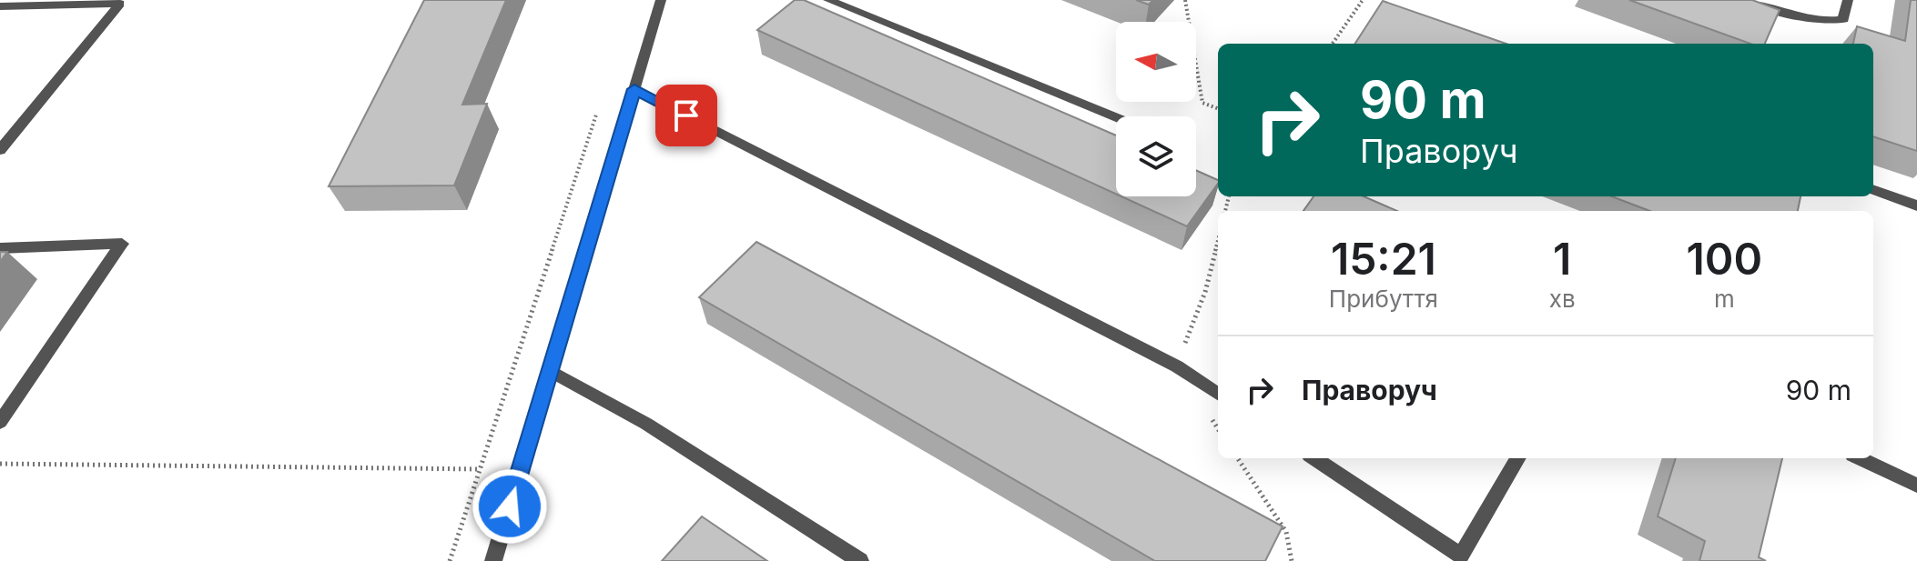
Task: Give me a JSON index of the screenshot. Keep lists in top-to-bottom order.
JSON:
{
  "north": "left",
  "page": {
    "turn": ["90 m", "Праворуч"],
    "eta": [
      "15:21",
      "Прибуття",
      "1",
      "хв",
      "100",
      "m"
    ],
    "list": [
      {
        "name": "Праворуч",
        "value": "90 m"
      }
    ]
  }
}
